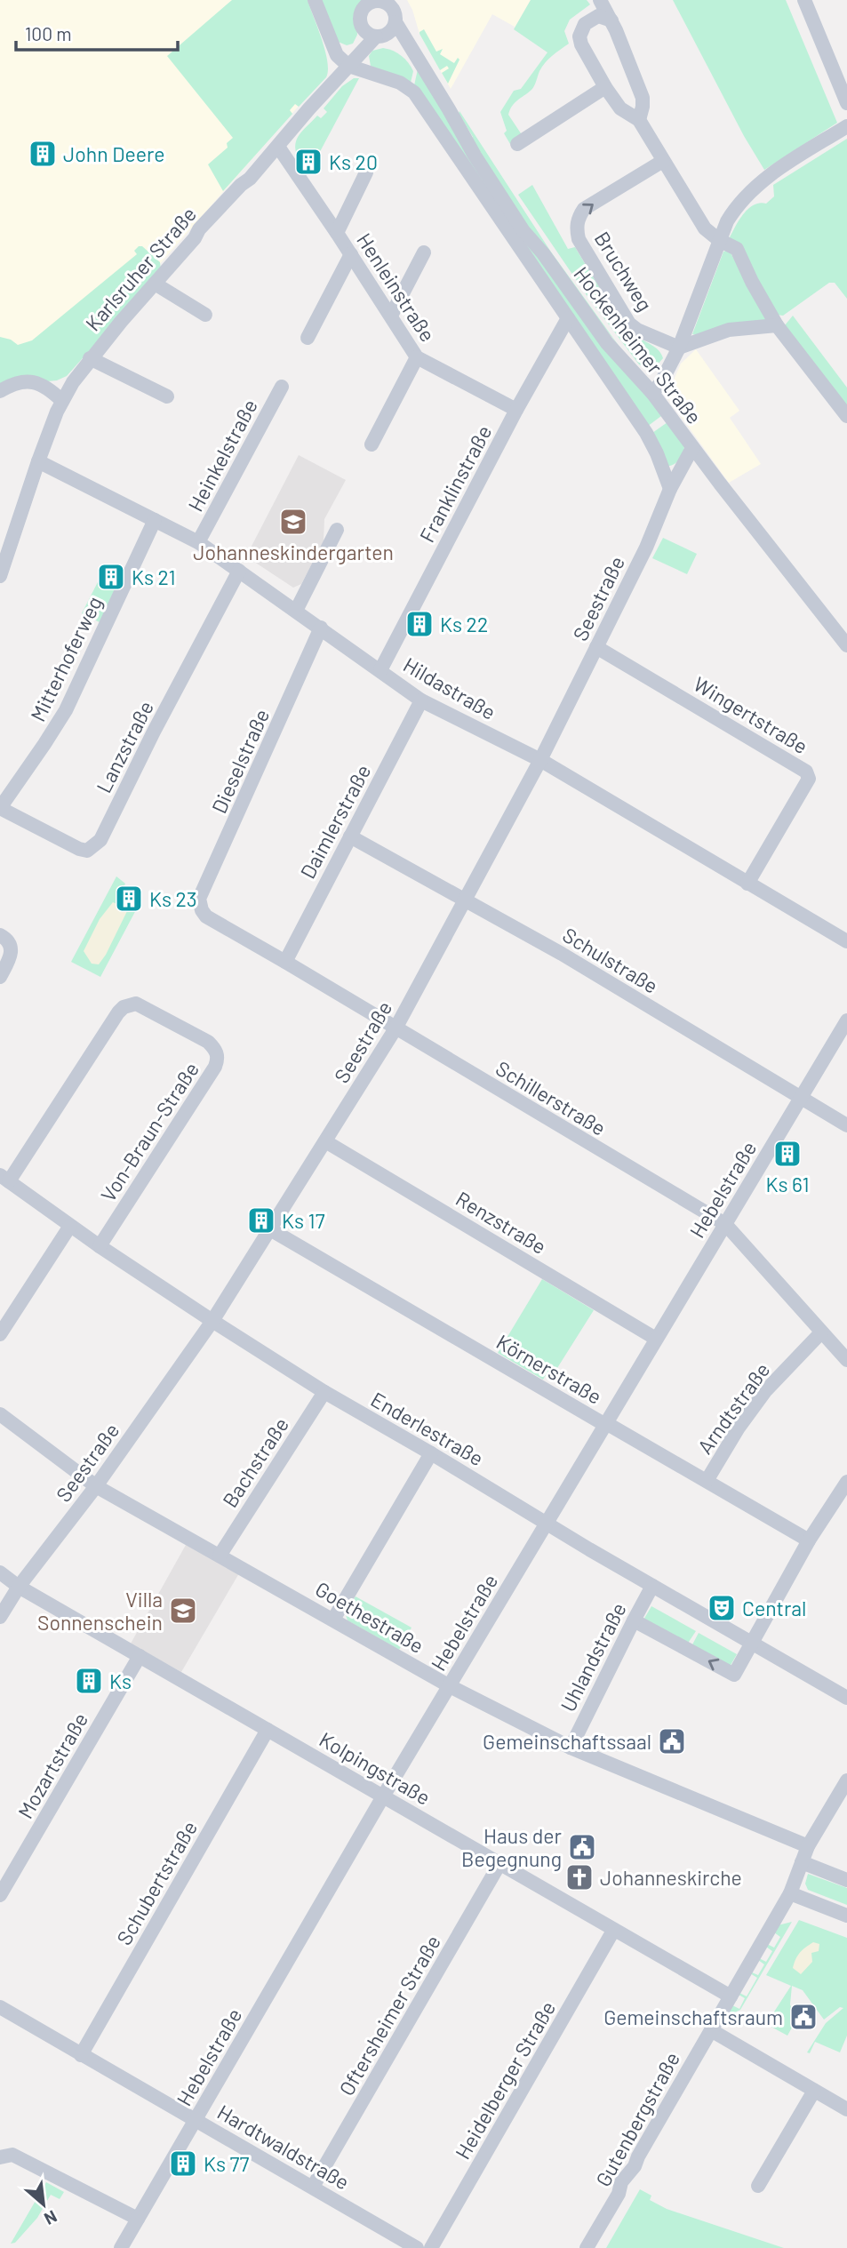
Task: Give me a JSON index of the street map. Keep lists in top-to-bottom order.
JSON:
{
  "streets": {
    "street": [
      "Karlsruher Straße",
      "Bruchweg",
      "Henleinstraße",
      "Hockenheimer Straße",
      "Heinkelstraße",
      "Franklinstraße",
      "Seestraße",
      "Mitterhoferweg",
      "Hildastraße",
      "Wingertstraße",
      "Lanzstraße",
      "Dieselstraße",
      "Daimlerstraße",
      "Schulstraße",
      "Schillerstraße",
      "Von-Braun-Straße",
      "Hebelstraße",
      "Renzstraße",
      "Körnerstraße",
      "Arndtstraße",
      "Enderlestraße",
      "Bachstraße",
      "Goethestraße",
      "Uhlandstraße",
      "Mozartstraße",
      "Kolpingstraße",
      "Schubertstraße",
      "Oftersheimer Straße",
      "Heidelberger Straße",
      "Gutenbergstraße",
      "Hardtwaldstraße"
    ]
  },
  "crossings": [
    ["Karlsruher Straße", "Henleinstraße"],
    ["Karlsruher Straße", "Hockenheimer Straße"],
    ["Karlsruher Straße", "Hildastraße"],
    ["Henleinstraße", "Franklinstraße"],
    ["Hockenheimer Straße", "Franklinstraße"],
    ["Hockenheimer Straße", "Seestraße"],
    ["Heinkelstraße", "Hildastraße"],
    ["Franklinstraße", "Hildastraße"],
    ["Seestraße", "Hildastraße"],
    ["Seestraße", "Wingertstraße"],
    ["Seestraße", "Schulstraße"],
    ["Seestraße", "Schillerstraße"],
    ["Seestraße", "Renzstraße"],
    ["Seestraße", "Körnerstraße"],
    ["Seestraße", "Enderlestraße"],
    ["Seestraße", "Goethestraße"],
    ["Seestraße", "Kolpingstraße"],
    ["Mitterhoferweg", "Hildastraße"],
    ["Mitterhoferweg", "Lanzstraße"],
    ["Hildastraße", "Wingertstraße"],
    ["Hildastraße", "Lanzstraße"],
    ["Hildastraße", "Dieselstraße"],
    ["Hildastraße", "Daimlerstraße"],
    ["Dieselstraße", "Schillerstraße"],
    ["Daimlerstraße", "Schulstraße"],
    ["Daimlerstraße", "Schillerstraße"],
    ["Schulstraße", "Hebelstraße"],
    ["Schillerstraße", "Hebelstraße"],
    ["Schillerstraße", "Arndtstraße"],
    ["Von-Braun-Straße", "Enderlestraße"],
    ["Hebelstraße", "Renzstraße"],
    ["Hebelstraße", "Körnerstraße"],
    ["Hebelstraße", "Enderlestraße"],
    ["Hebelstraße", "Goethestraße"],
    ["Hebelstraße", "Kolpingstraße"],
    ["Hebelstraße", "Hardtwaldstraße"],
    ["Körnerstraße", "Arndtstraße"],
    ["Enderlestraße", "Bachstraße"],
    ["Enderlestraße", "Uhlandstraße"],
    ["Bachstraße", "Goethestraße"],
    ["Goethestraße", "Uhlandstraße"],
    ["Goethestraße", "Gutenbergstraße"],
    ["Mozartstraße", "Kolpingstraße"],
    ["Kolpingstraße", "Schubertstraße"],
    ["Kolpingstraße", "Oftersheimer Straße"],
    ["Kolpingstraße", "Heidelberger Straße"],
    ["Kolpingstraße", "Gutenbergstraße"],
    ["Schubertstraße", "Hardtwaldstraße"],
    ["Oftersheimer Straße", "Hardtwaldstraße"]
  ],
  "places": {
    "building": [
      "John Deere",
      "Ks 20",
      "Ks 21",
      "Ks 22",
      "Ks 23",
      "Ks 61",
      "Ks 17",
      "Ks",
      "Ks 77"
    ],
    "school or university": ["Johanneskindergarten", "Villa Sonnenschein"],
    "theatre": ["Central"],
    "public building": ["Gemeinschaftssaal", "Haus der Begegnung", "Gemeinschaftsraum"],
    "church": ["Johanneskirche"]
  },
  "scale_bar": "100 m",
  "north": "bottom right"
}
